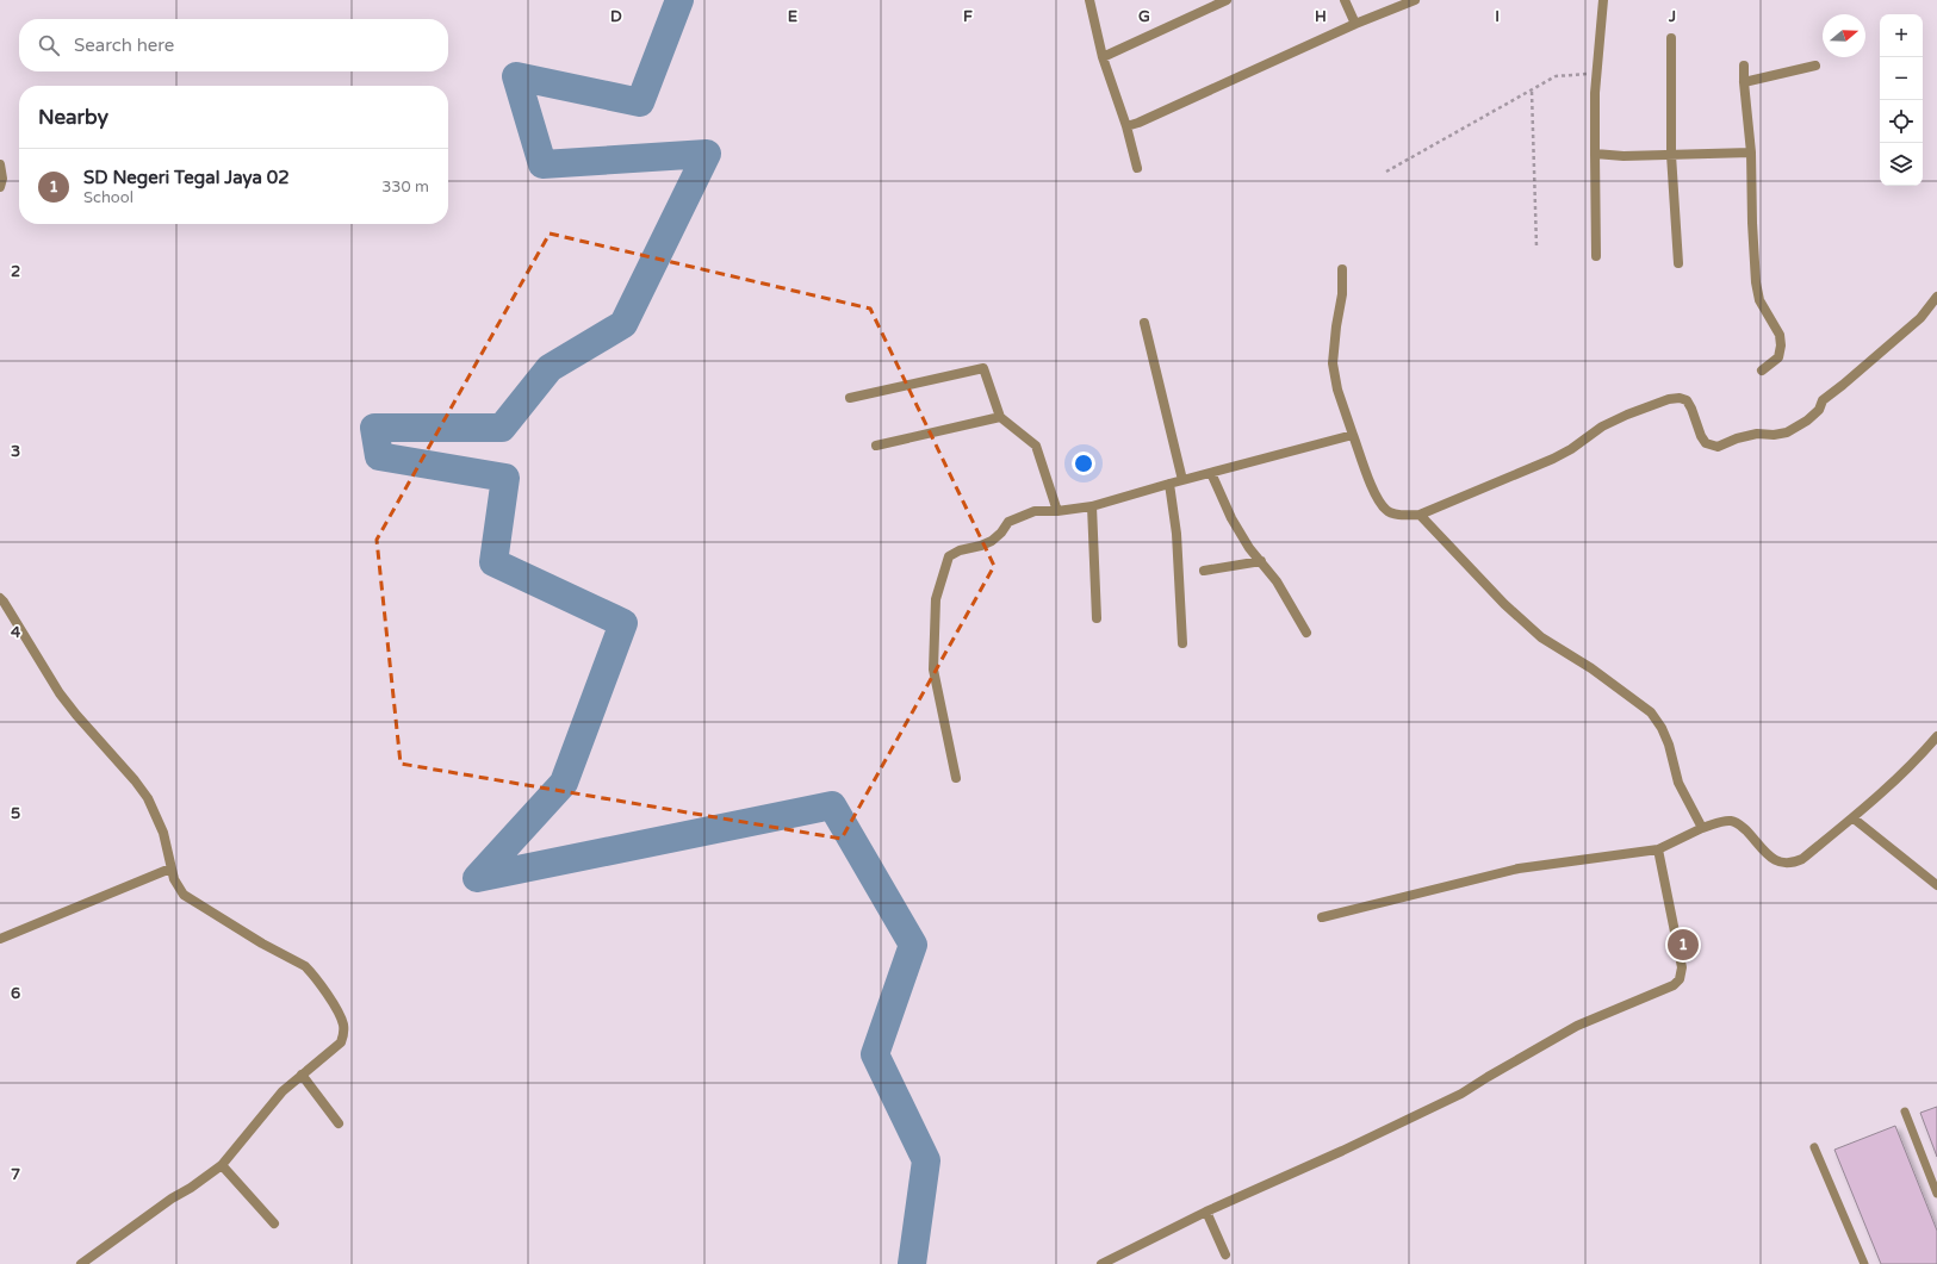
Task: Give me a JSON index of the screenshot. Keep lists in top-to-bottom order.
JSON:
{
  "north": "right",
  "page": {
    "map_buttons": ["+", "−"],
    "search": "Search here",
    "heading": "Nearby",
    "list": [
      {
        "mark": "1",
        "name": "SD Negeri Tegal Jaya 02",
        "note": "School",
        "value": "330 m"
      }
    ],
    "pins": "1"
  },
  "grid": {
    "columns": [
      "D",
      "E",
      "F",
      "G",
      "H",
      "I",
      "J"
    ],
    "rows": [
      "2",
      "3",
      "4",
      "5",
      "6",
      "7"
    ]
  }
}
